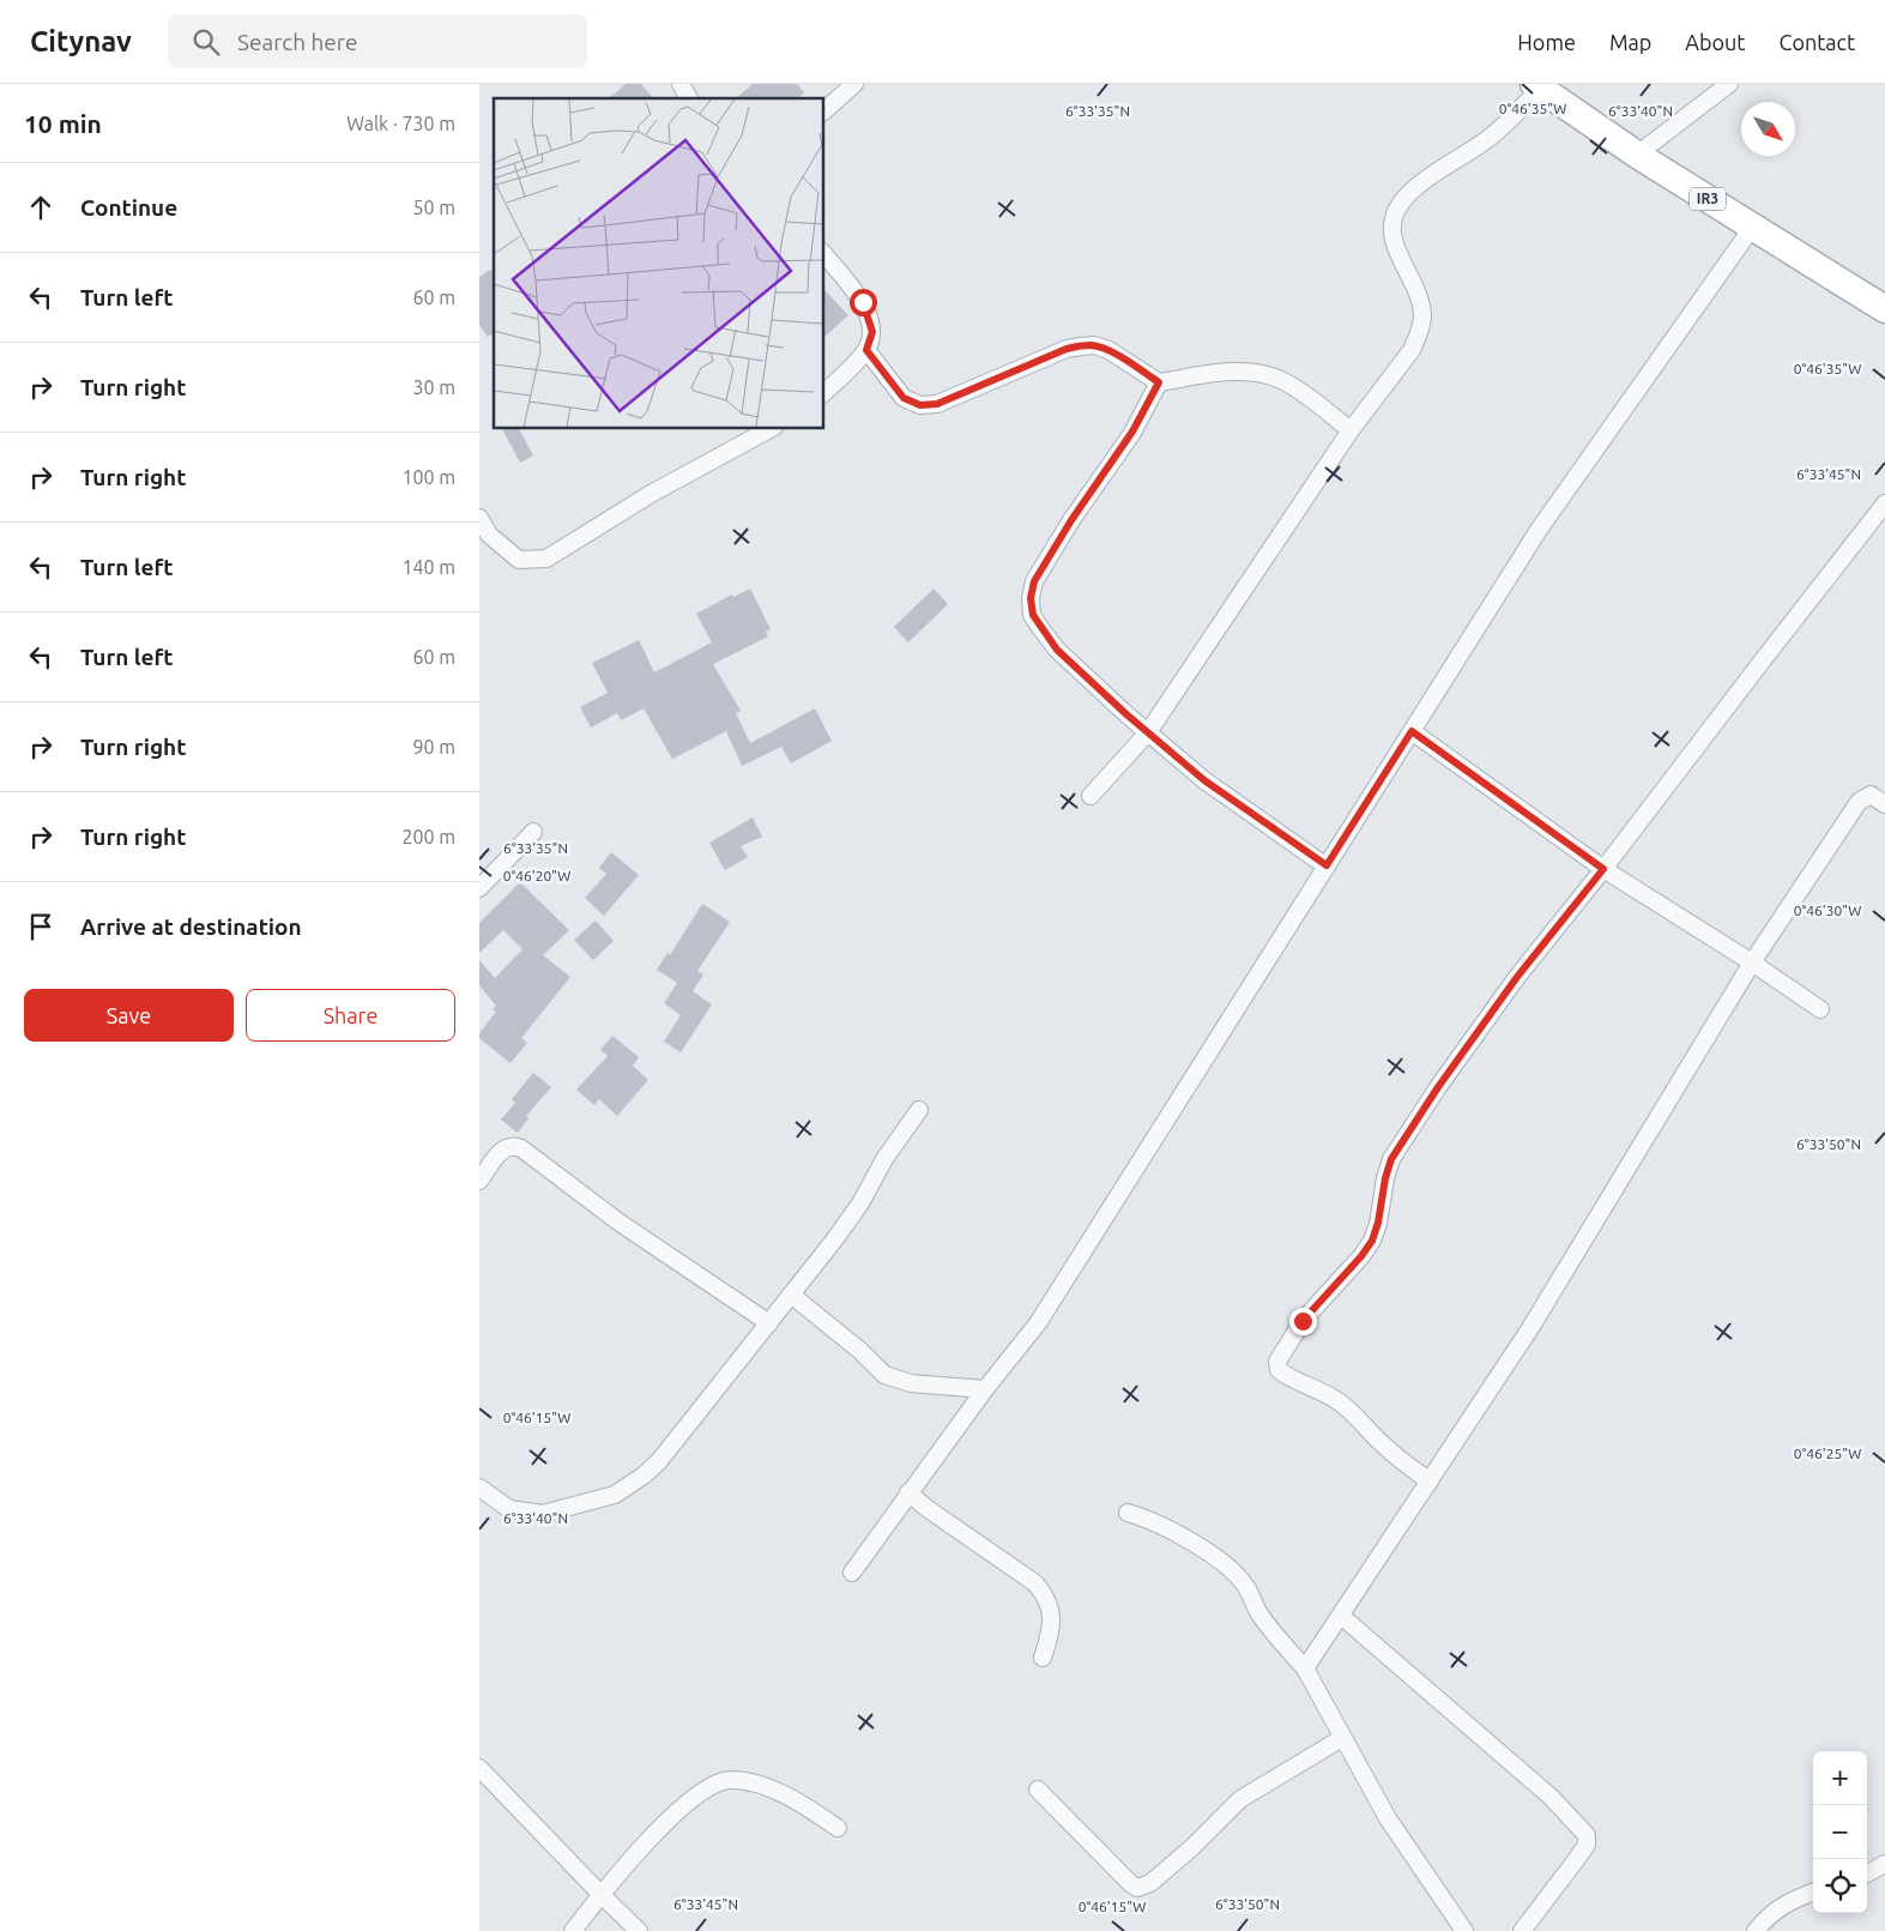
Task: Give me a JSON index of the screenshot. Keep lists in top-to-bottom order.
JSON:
{
  "streets": {
    "main road": ["IR3"]
  },
  "north": "bottom right",
  "page": {
    "header": "Citynav",
    "search": "Search here",
    "nav": [
      "Home",
      "Map",
      "About",
      "Contact"
    ],
    "heading": ["10 min", "Walk · 730 m"],
    "list": [
      ["Continue", "50 m"],
      ["Turn left", "60 m"],
      ["Turn right", "30 m"],
      ["Turn right", "100 m"],
      ["Turn left", "140 m"],
      ["Turn left", "60 m"],
      ["Turn right", "90 m"],
      ["Turn right", "200 m"],
      "Arrive at destination"
    ],
    "buttons": ["Save", "Share"],
    "map_buttons": ["+", "−"]
  },
  "coordinates": [
    "0°46'35\"W",
    "6°33'35\"N",
    "6°33'40\"N",
    "6°33'45\"N",
    "0°46'20\"W",
    "0°46'30\"W",
    "6°33'50\"N",
    "0°46'15\"W",
    "0°46'25\"W"
  ]
}
